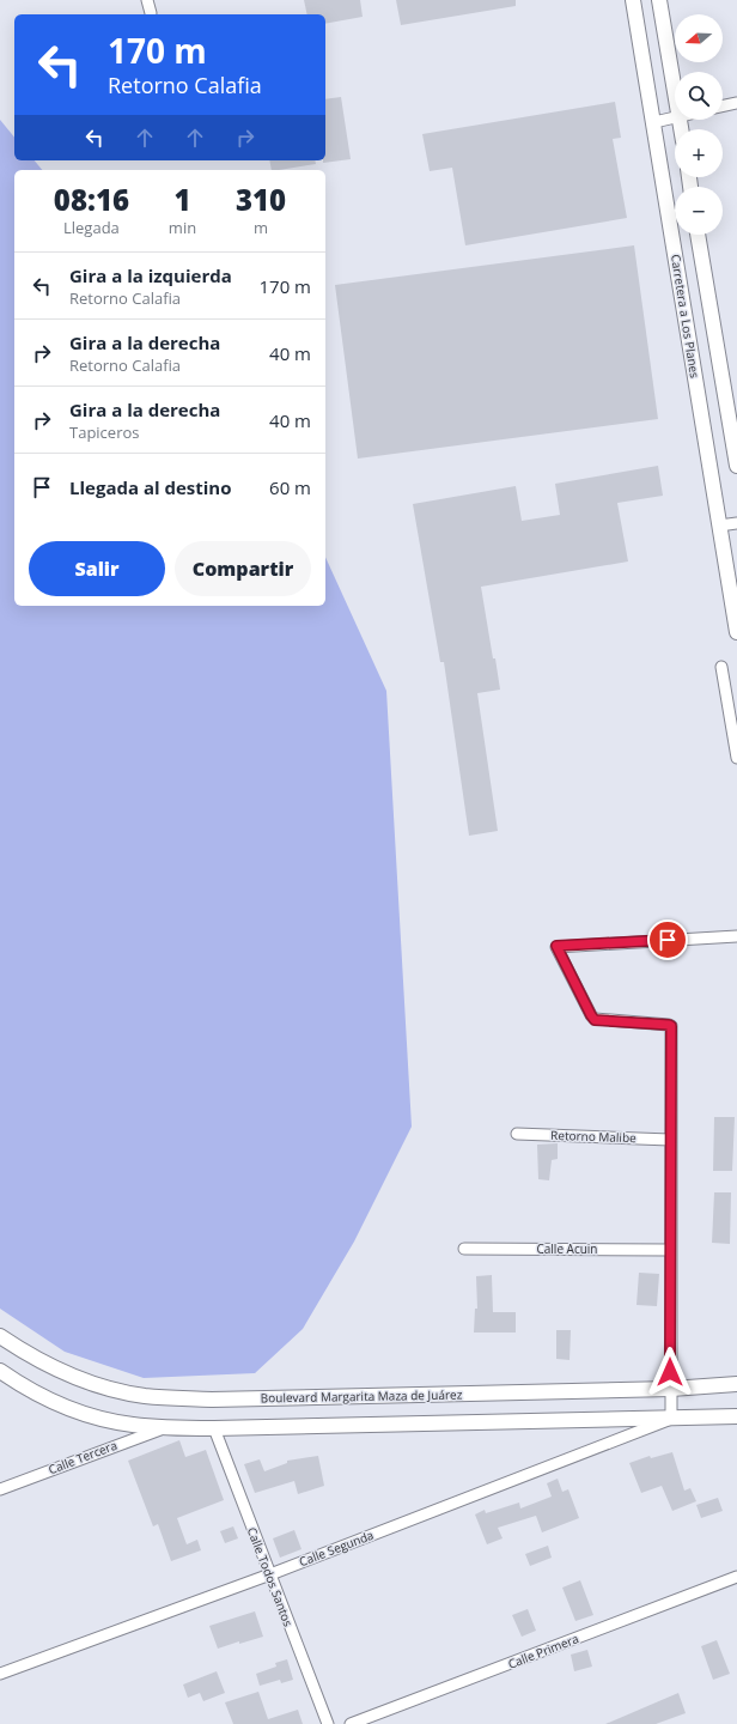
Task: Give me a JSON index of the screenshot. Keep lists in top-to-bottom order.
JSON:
{
  "streets": {
    "main road": ["Carretera a Los Planes", "Boulevard Margarita Maza de Juárez"],
    "street": [
      "Retorno Malibe",
      "Calle Acuin",
      "Calle Tercera",
      "Calle Segunda",
      "Calle Todos Santos",
      "Calle Primera"
    ]
  },
  "crossings": [
    ["Calle Segunda", "Calle Todos Santos"]
  ],
  "north": "left",
  "page": {
    "map_buttons": ["+", "−"],
    "turn": ["170 m", "Retorno Calafia"],
    "eta": [
      "08:16",
      "Llegada",
      "1",
      "min",
      "310",
      "m"
    ],
    "list": [
      {
        "name": "Gira a la izquierda",
        "note": "Retorno Calafia",
        "value": "170 m"
      },
      {
        "name": "Gira a la derecha",
        "note": "Retorno Calafia",
        "value": "40 m"
      },
      {
        "name": "Gira a la derecha",
        "note": "Tapiceros",
        "value": "40 m"
      },
      {
        "name": "Llegada al destino",
        "value": "60 m"
      }
    ],
    "buttons": ["Salir", "Compartir"]
  }
}
